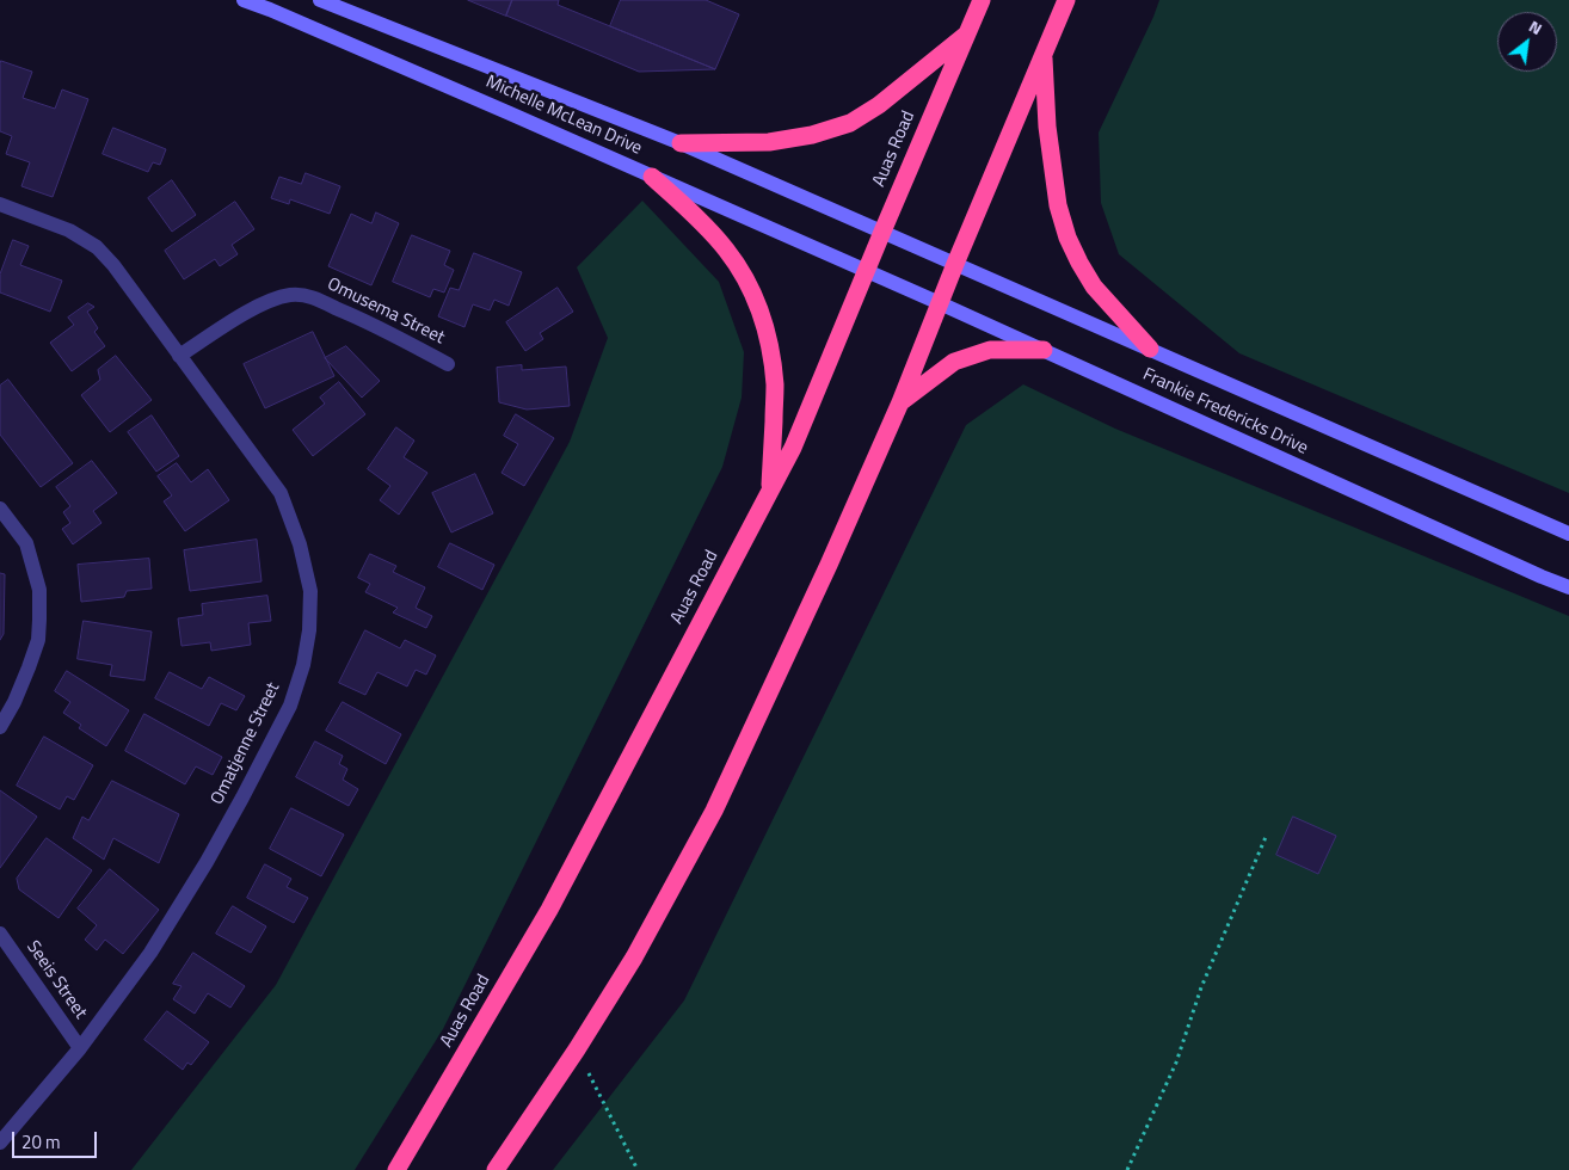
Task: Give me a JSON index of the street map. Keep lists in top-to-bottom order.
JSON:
{
  "streets": {
    "highway": ["Auas Road"],
    "main road": ["Michelle McLean Drive", "Frankie Fredericks Drive"],
    "street": ["Omusema Street", "Omatjenne Street", "Seeis Street"]
  },
  "crossings": [
    ["Michelle McLean Drive", "Auas Road"],
    ["Michelle McLean Drive", "Frankie Fredericks Drive"],
    ["Auas Road", "Frankie Fredericks Drive"],
    ["Omusema Street", "Omatjenne Street"],
    ["Omatjenne Street", "Seeis Street"]
  ],
  "scale_bar": "20 m",
  "north": "top right"
}
